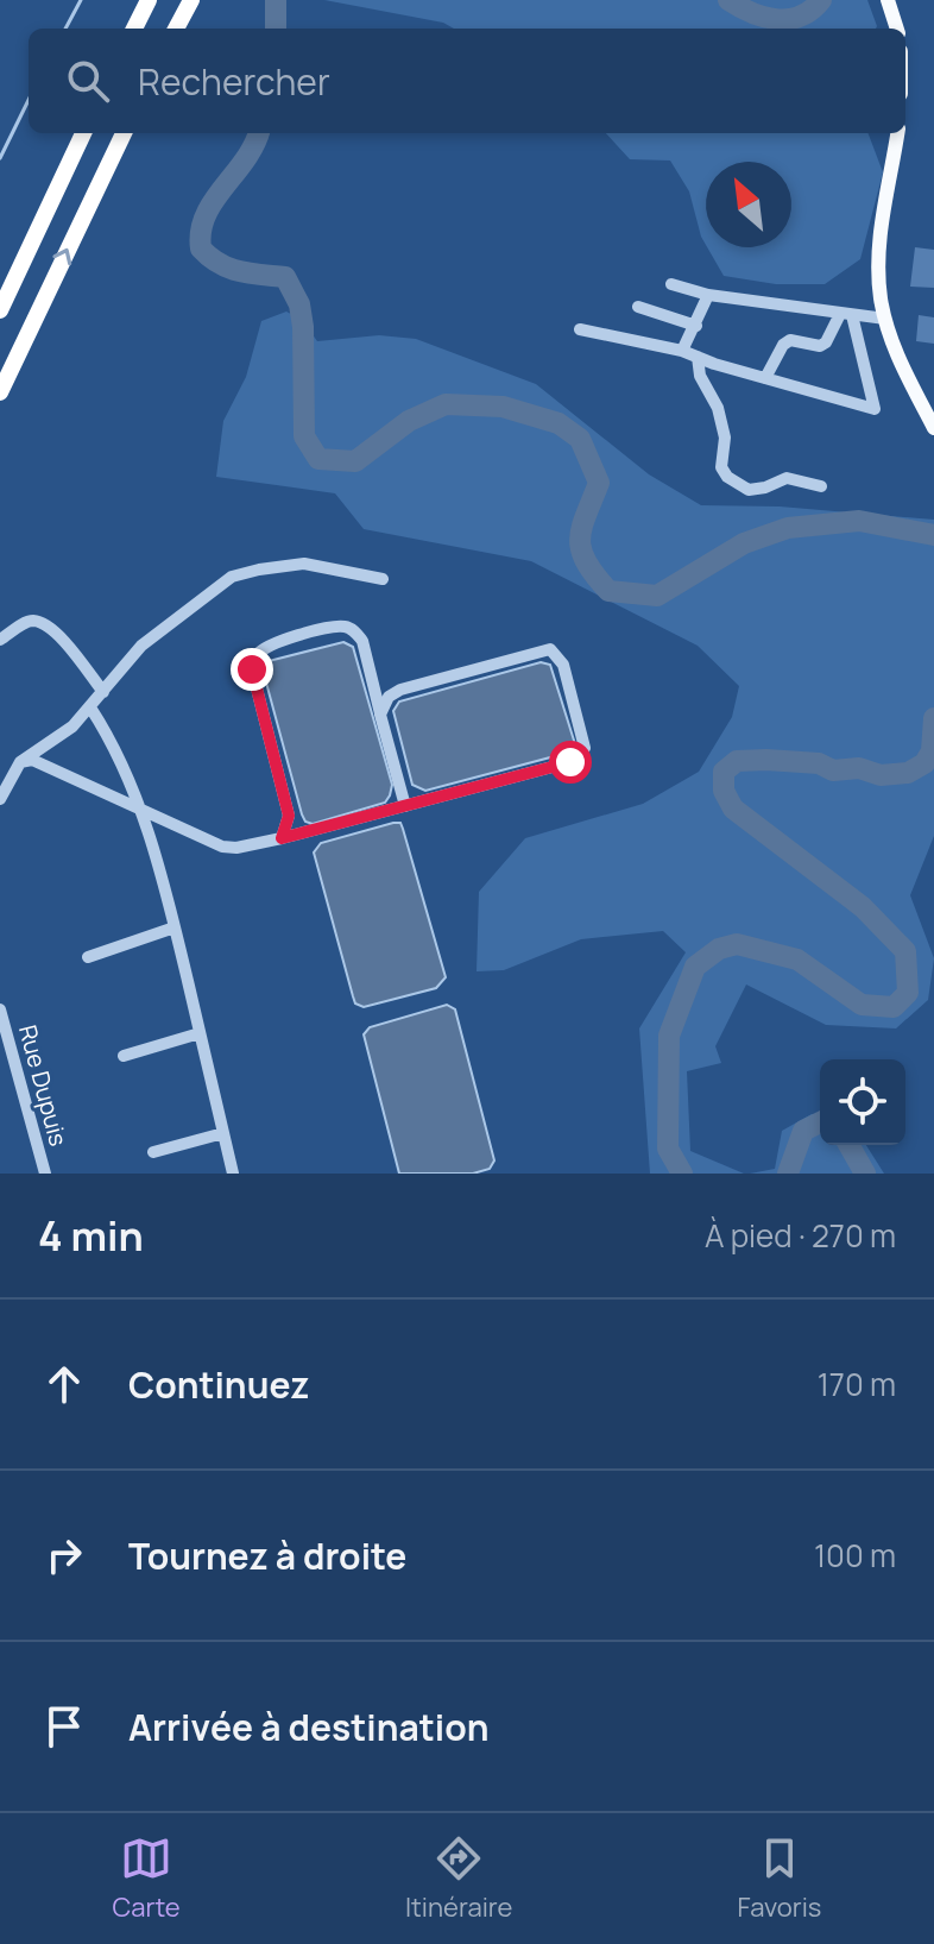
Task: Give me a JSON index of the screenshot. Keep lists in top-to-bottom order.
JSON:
{
  "streets": {
    "street": ["Rue Dupuis"]
  },
  "north": "top left",
  "page": {
    "search": "Rechercher",
    "heading": ["4 min", "À pied · 270 m"],
    "list": [
      ["Continuez", "170 m"],
      ["Tournez à droite", "100 m"],
      "Arrivée à destination"
    ],
    "nav": ["Carte", "Itinéraire", "Favoris"]
  }
}
